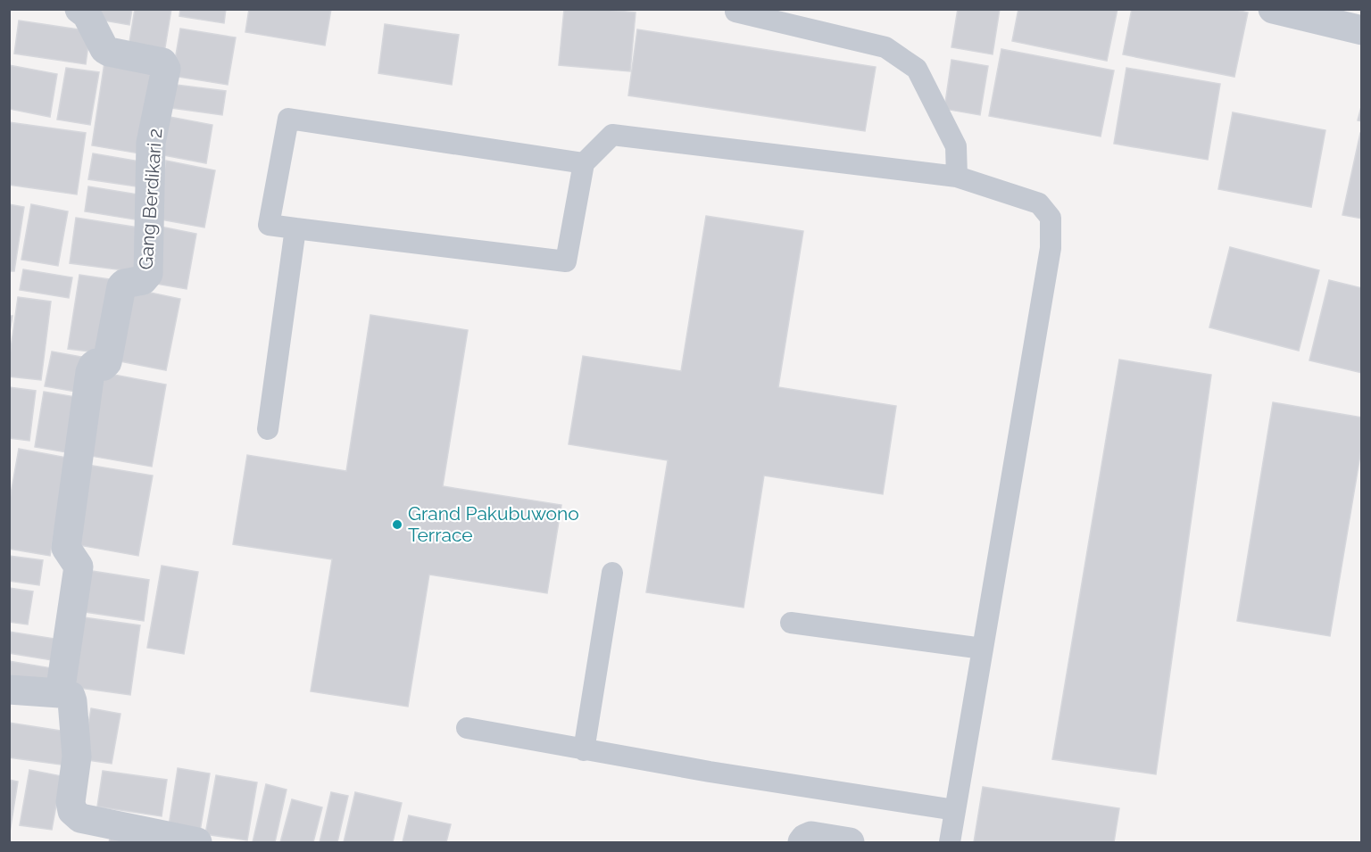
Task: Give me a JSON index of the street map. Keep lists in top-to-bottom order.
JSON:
{
  "streets": {
    "street": ["Gang Berdikari 2"]
  },
  "places": ["Grand Pakubuwono Terrace"]
}
